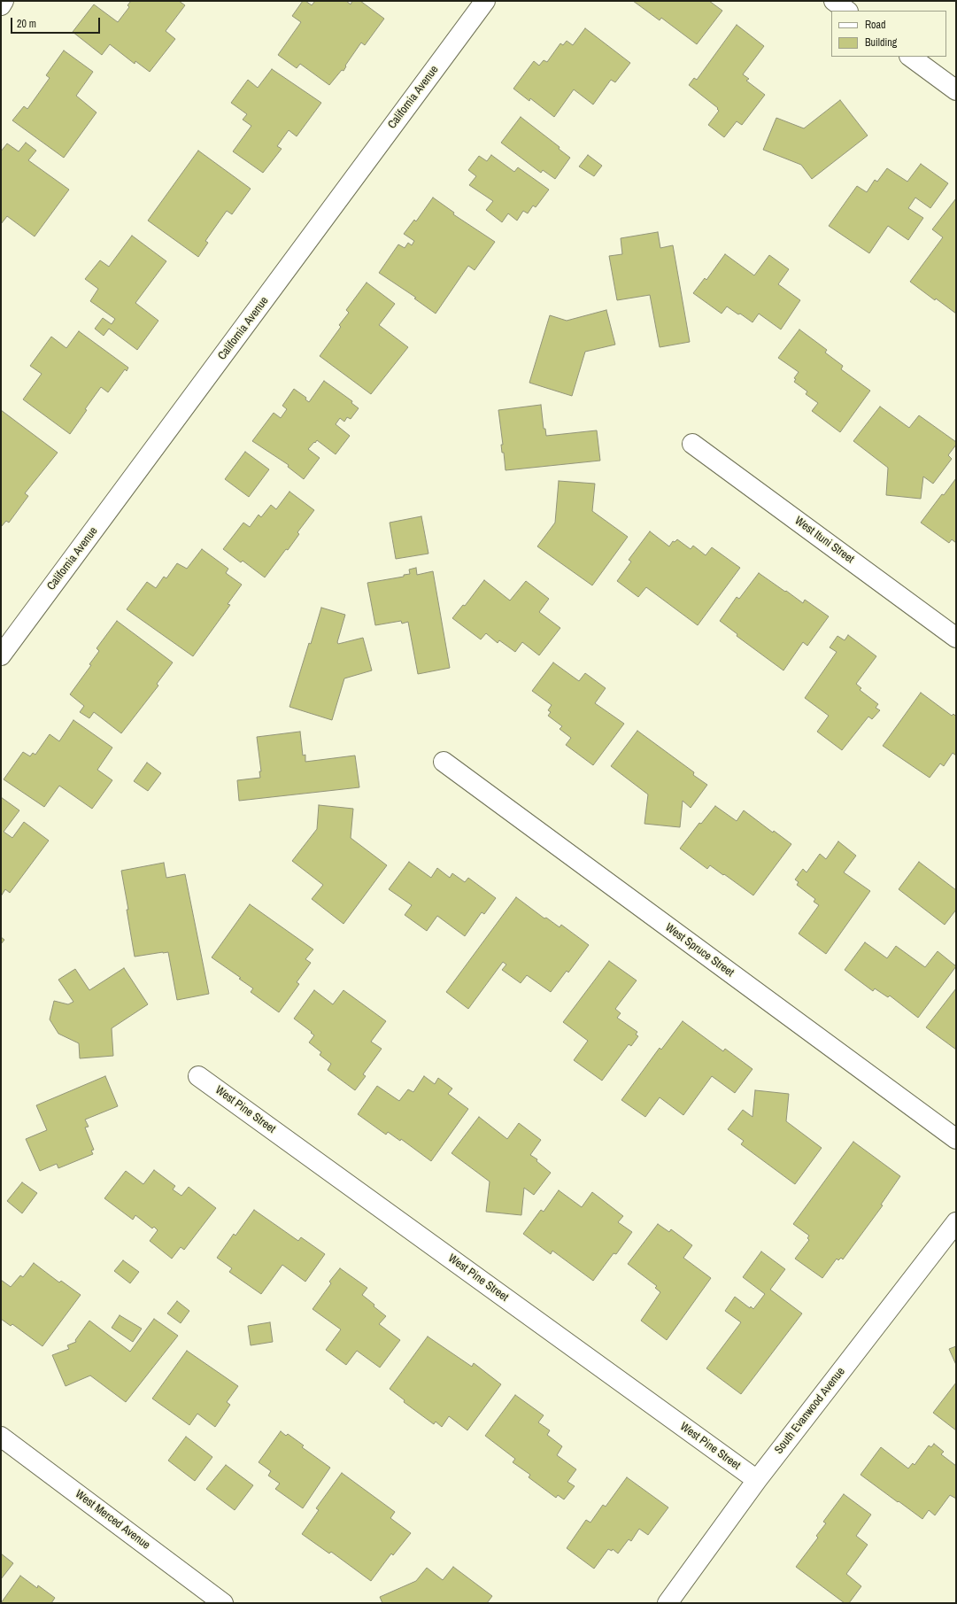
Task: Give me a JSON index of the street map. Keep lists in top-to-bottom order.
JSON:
{
  "streets": {
    "street": [
      "California Avenue",
      "West Ituni Street",
      "West Spruce Street",
      "West Pine Street",
      "South Evanwood Avenue",
      "West Merced Avenue"
    ]
  },
  "crossings": [
    ["West Pine Street", "South Evanwood Avenue"]
  ],
  "legend": ["Road", "Building"],
  "scale_bar": "20 m"
}
